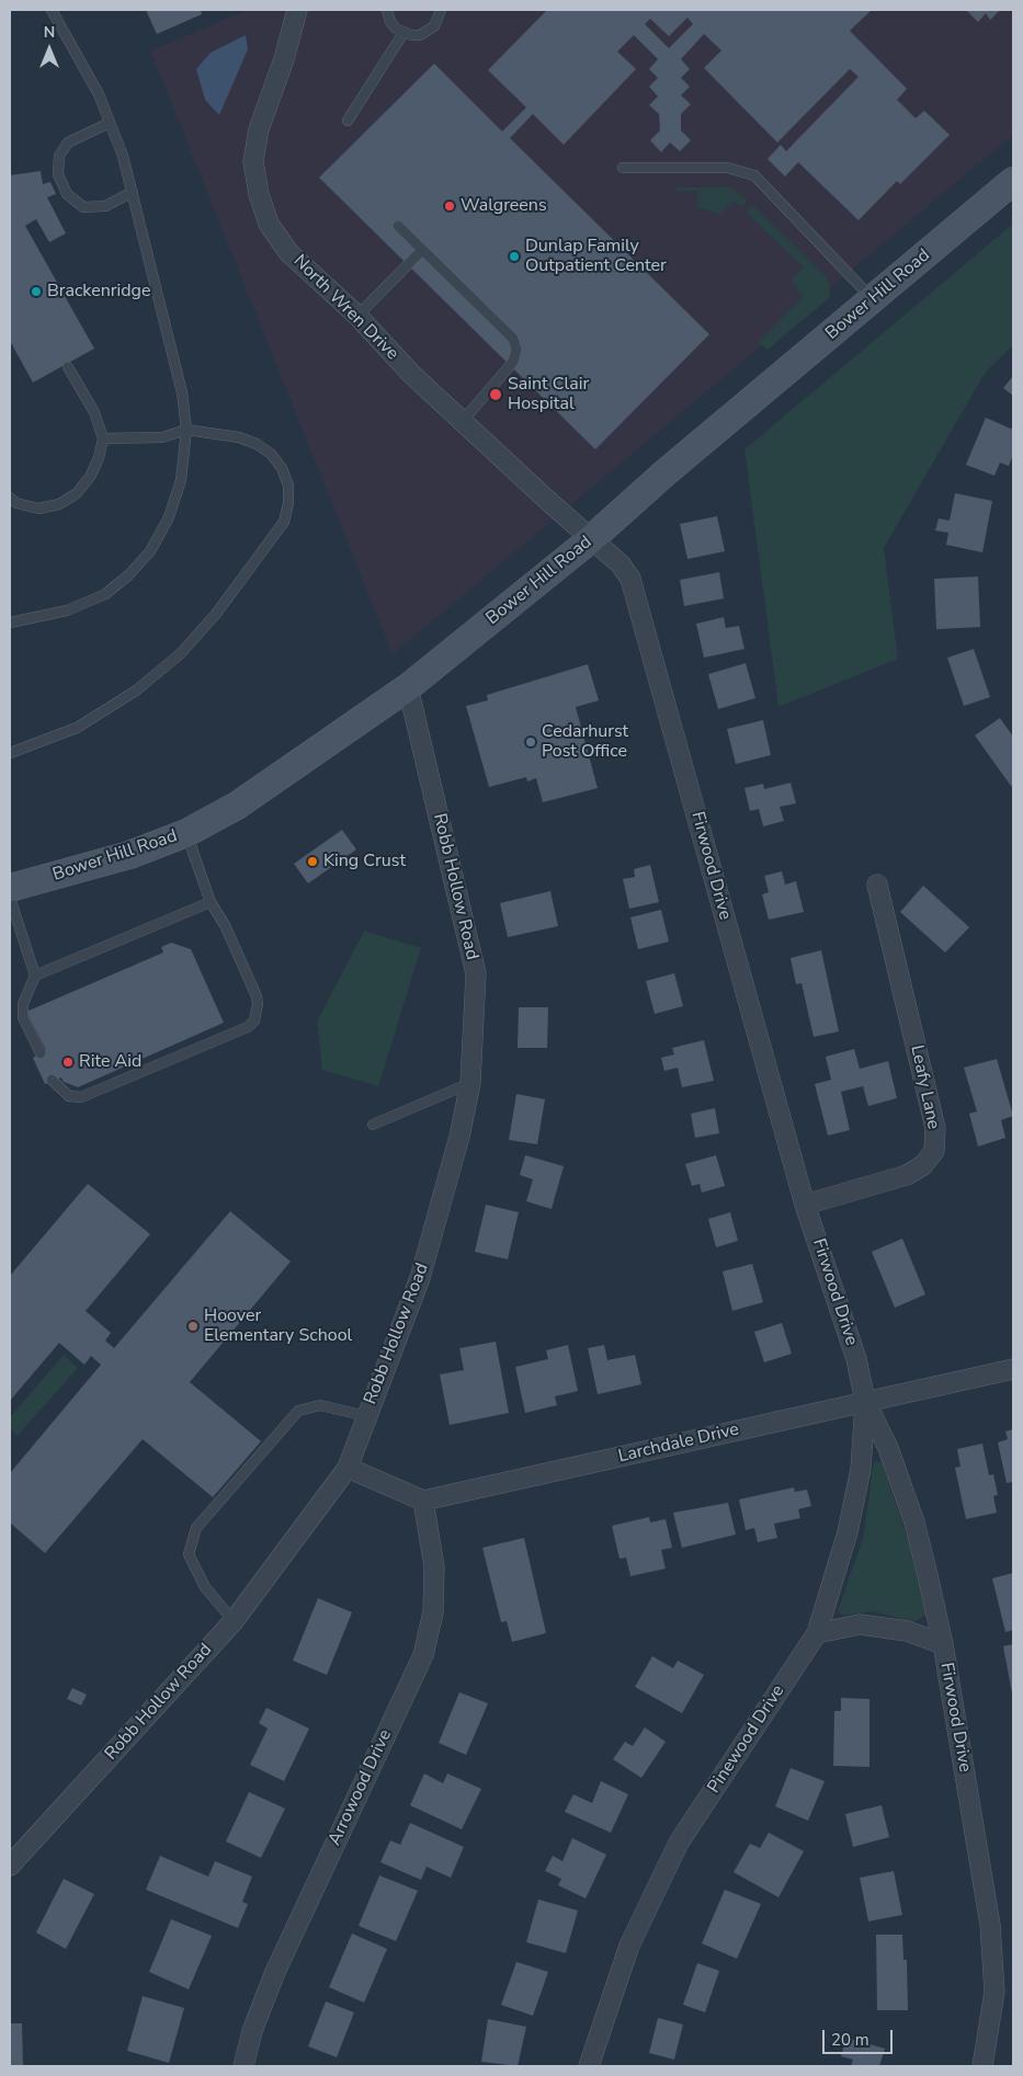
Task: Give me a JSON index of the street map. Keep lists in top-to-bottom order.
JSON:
{
  "streets": {
    "main road": ["Bower Hill Road"],
    "street": [
      "North Wren Drive",
      "Firwood Drive",
      "Robb Hollow Road",
      "Leafy Lane",
      "Larchdale Drive",
      "Pinewood Drive",
      "Arrowood Drive"
    ]
  },
  "crossings": [
    ["Bower Hill Road", "North Wren Drive"],
    ["Bower Hill Road", "Firwood Drive"],
    ["Bower Hill Road", "Robb Hollow Road"],
    ["North Wren Drive", "Firwood Drive"],
    ["Firwood Drive", "Leafy Lane"],
    ["Firwood Drive", "Larchdale Drive"],
    ["Firwood Drive", "Pinewood Drive"],
    ["Larchdale Drive", "Pinewood Drive"],
    ["Larchdale Drive", "Arrowood Drive"]
  ],
  "places": [
    "Walgreens",
    "Dunlap Family Outpatient Center",
    "Brackenridge",
    "Saint Clair Hospital",
    "Cedarhurst Post Office",
    "King Crust",
    "Rite Aid",
    "Hoover Elementary School"
  ],
  "scale_bar": "20 m",
  "north": "top"
}
